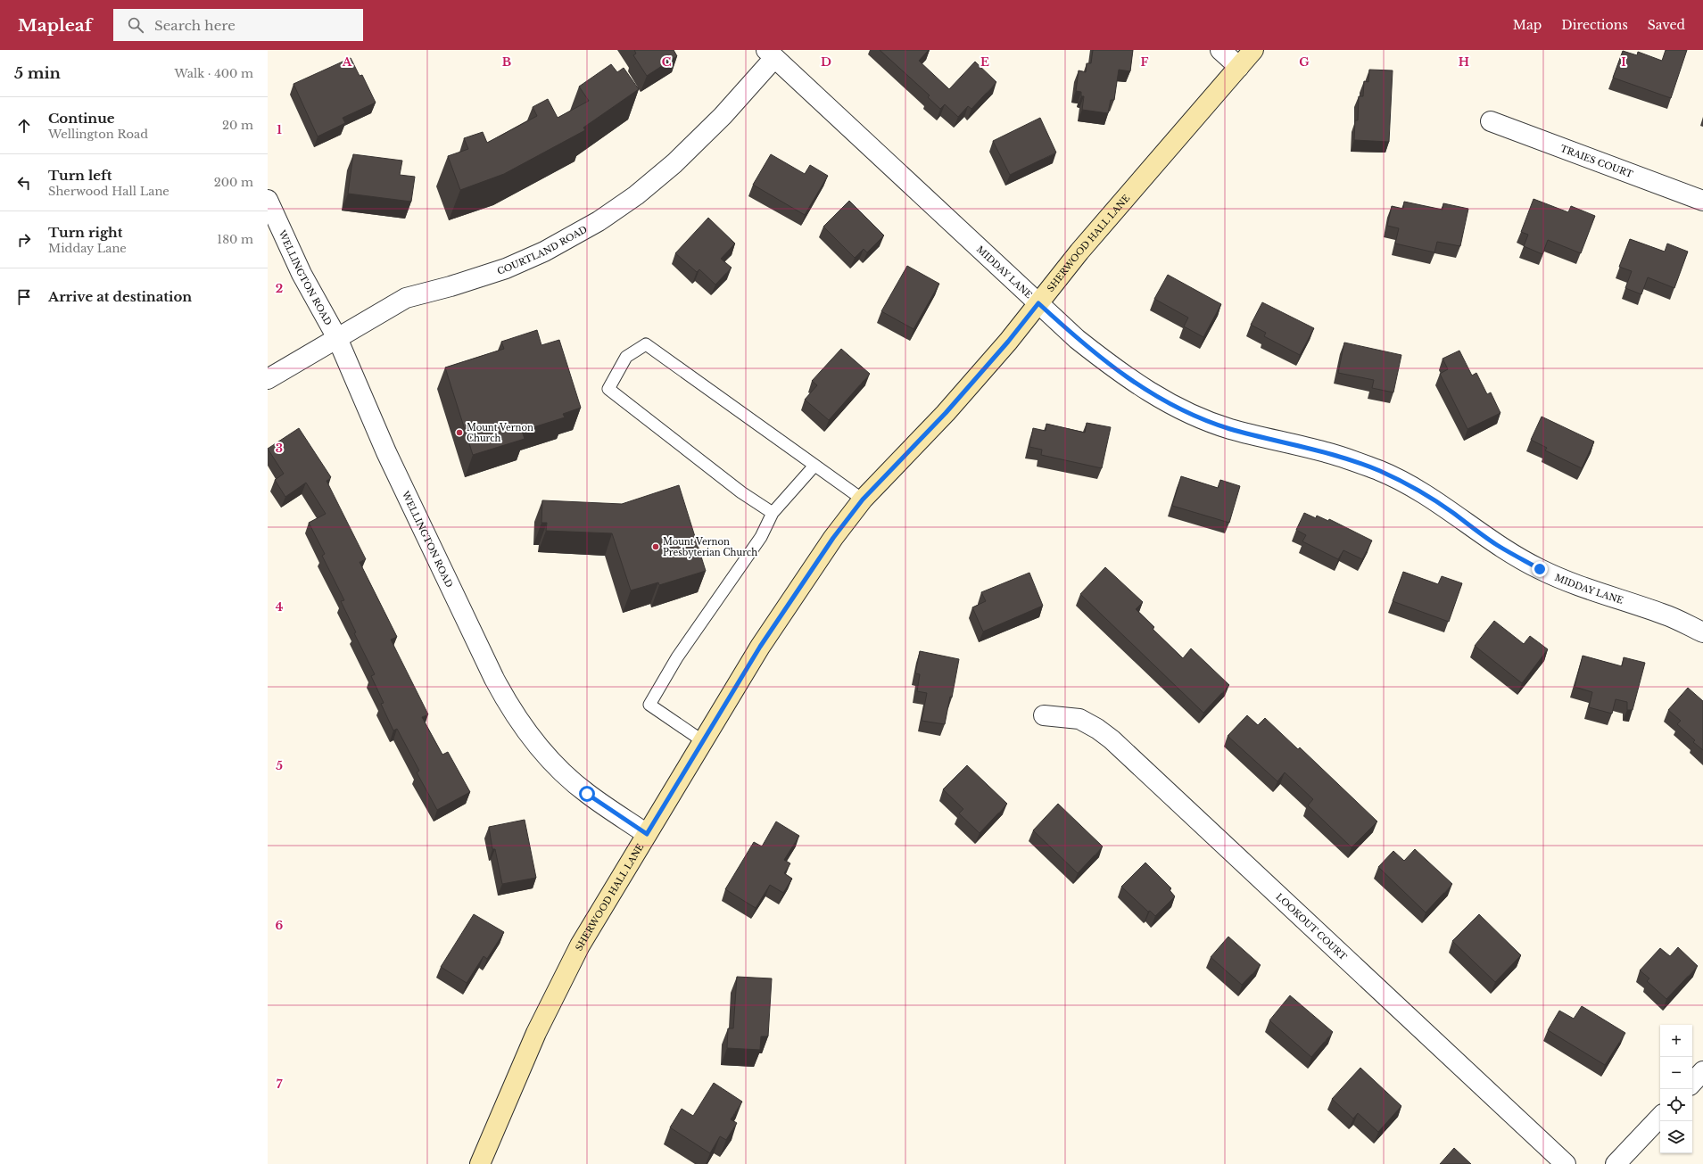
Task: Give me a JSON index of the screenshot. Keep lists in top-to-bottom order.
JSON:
{
  "streets": {
    "main road": ["SHERWOOD HALL LANE"],
    "street": [
      "TRAIES COURT",
      "COURTLAND ROAD",
      "MIDDAY LANE",
      "WELLINGTON ROAD",
      "LOOKOUT COURT"
    ]
  },
  "crossings": [
    ["SHERWOOD HALL LANE", "MIDDAY LANE"],
    ["SHERWOOD HALL LANE", "WELLINGTON ROAD"],
    ["COURTLAND ROAD", "MIDDAY LANE"],
    ["COURTLAND ROAD", "WELLINGTON ROAD"]
  ],
  "places": ["Mount Vernon Church", "Mount Vernon Presbyterian Church"],
  "page": {
    "header": "Mapleaf",
    "search": "Search here",
    "nav": ["Map", "Directions", "Saved"],
    "heading": ["5 min", "Walk · 400 m"],
    "list": [
      ["Continue", "Wellington Road", "20 m"],
      ["Turn left", "Sherwood Hall Lane", "200 m"],
      ["Turn right", "Midday Lane", "180 m"],
      "Arrive at destination"
    ],
    "map_buttons": ["+", "−"]
  },
  "grid": {
    "columns": [
      "A",
      "B",
      "C",
      "D",
      "E",
      "F",
      "G",
      "H",
      "I"
    ],
    "rows": [
      "1",
      "2",
      "3",
      "4",
      "5",
      "6",
      "7"
    ]
  }
}
